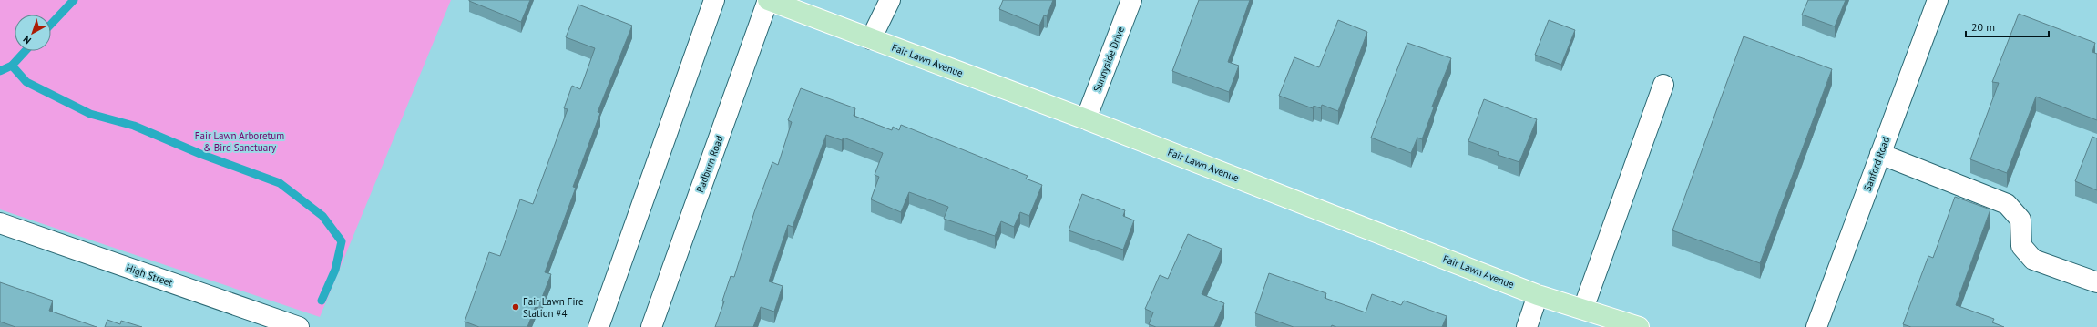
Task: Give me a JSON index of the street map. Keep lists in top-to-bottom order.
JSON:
{
  "streets": {
    "main road": ["Fair Lawn Avenue"],
    "street": [
      "Sunnyside Drive",
      "Radburn Road",
      "Sanford Road",
      "High Street"
    ]
  },
  "crossings": [
    ["Sunnyside Drive", "Fair Lawn Avenue"],
    ["Fair Lawn Avenue", "Radburn Road"]
  ],
  "parks": ["Fair Lawn Arboretum & Bird Sanctuary"],
  "places": ["Fair Lawn Fire Station #4"],
  "scale_bar": "20 m",
  "north": "bottom left"
}
